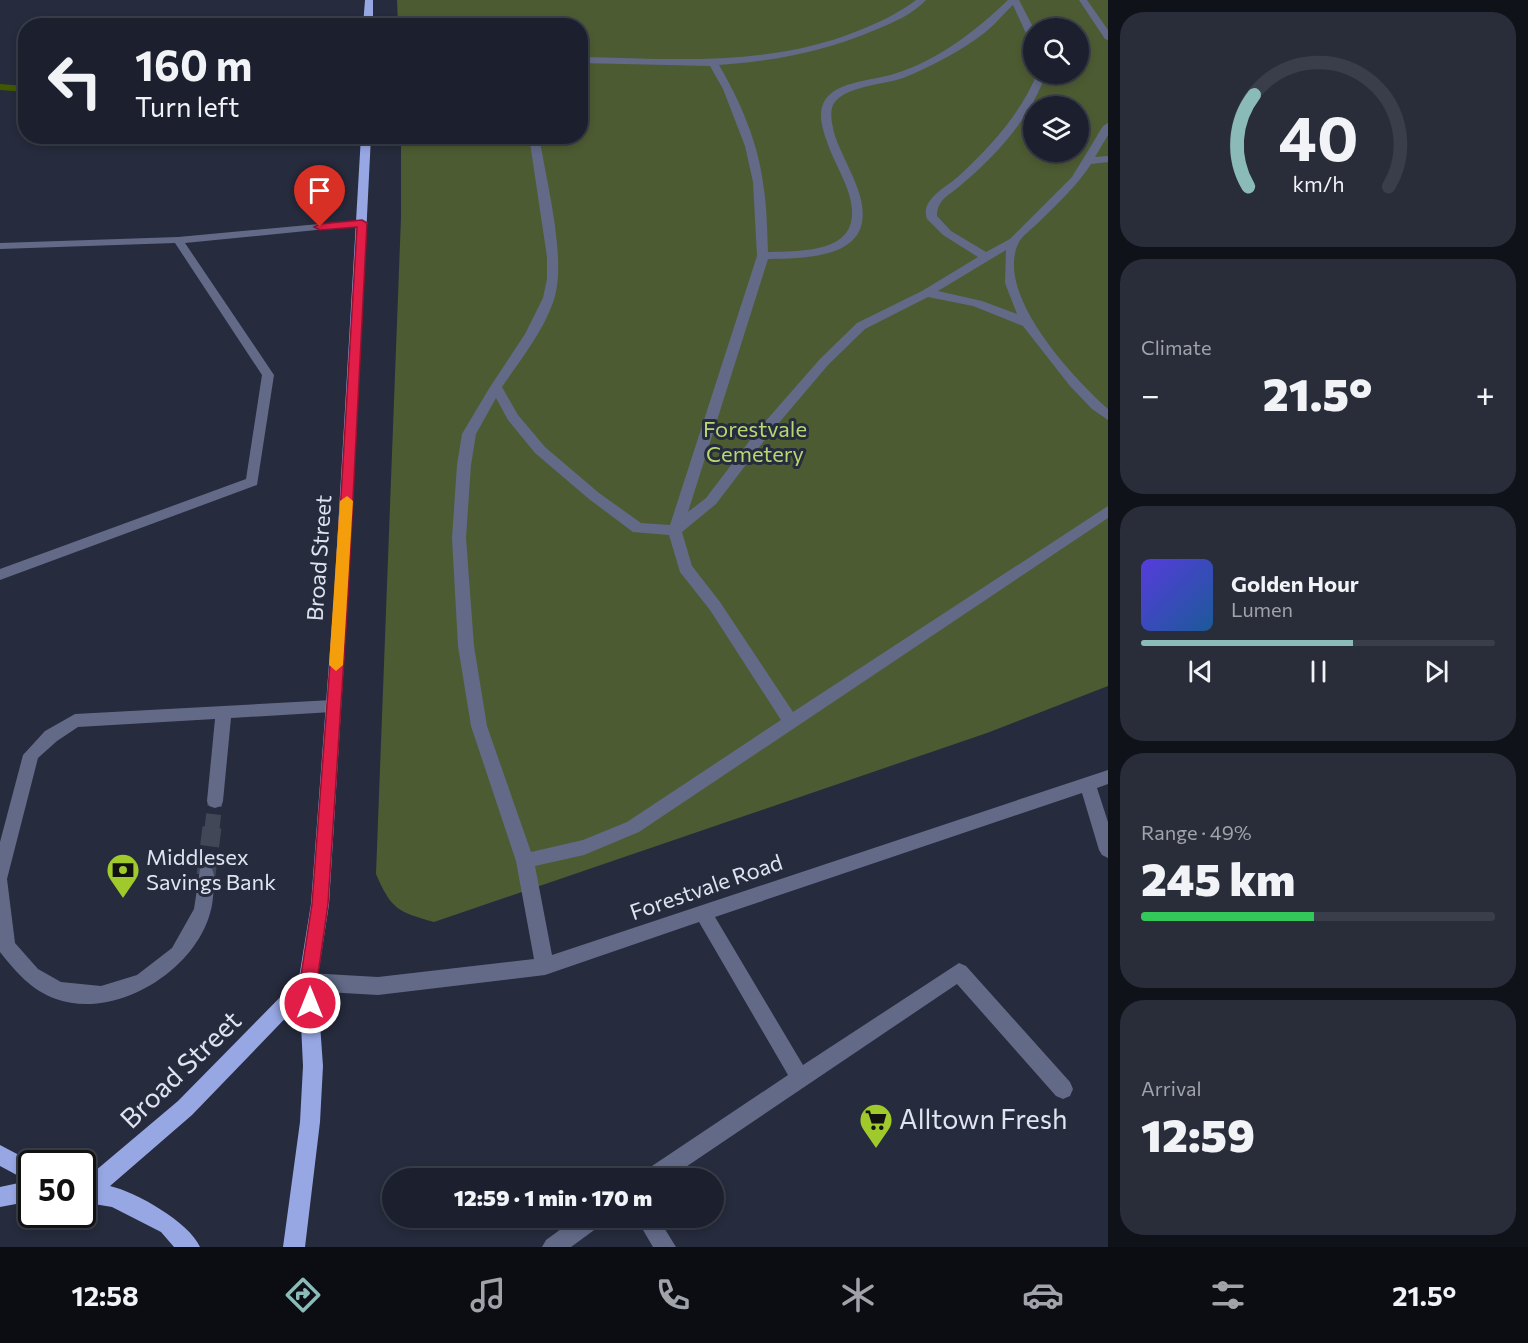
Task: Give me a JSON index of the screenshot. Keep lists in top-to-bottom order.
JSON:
{
  "streets": {
    "main road": ["Broad Street"],
    "street": ["Forestvale Road"]
  },
  "crossings": [
    ["Broad Street", "Forestvale Road"]
  ],
  "parks": ["Forestvale Cemetery"],
  "places": {
    "bank": ["Middlesex Savings Bank"],
    "supermarket": ["Alltown Fresh"]
  },
  "page": {
    "turn": ["160 m", "Turn left"],
    "tile": [
      "Climate",
      ["Range · 49%", "245 km"],
      ["Arrival", "12:59"]
    ],
    "heat": ["−", "21.5°", "+"],
    "song": ["Golden Hour", "Lumen"],
    "limit": "50",
    "trip": "12:59 · 1 min · 170 m",
    "tabs": ["12:58", "21.5°"],
    "gauge": ["40", "km/h"]
  }
}
